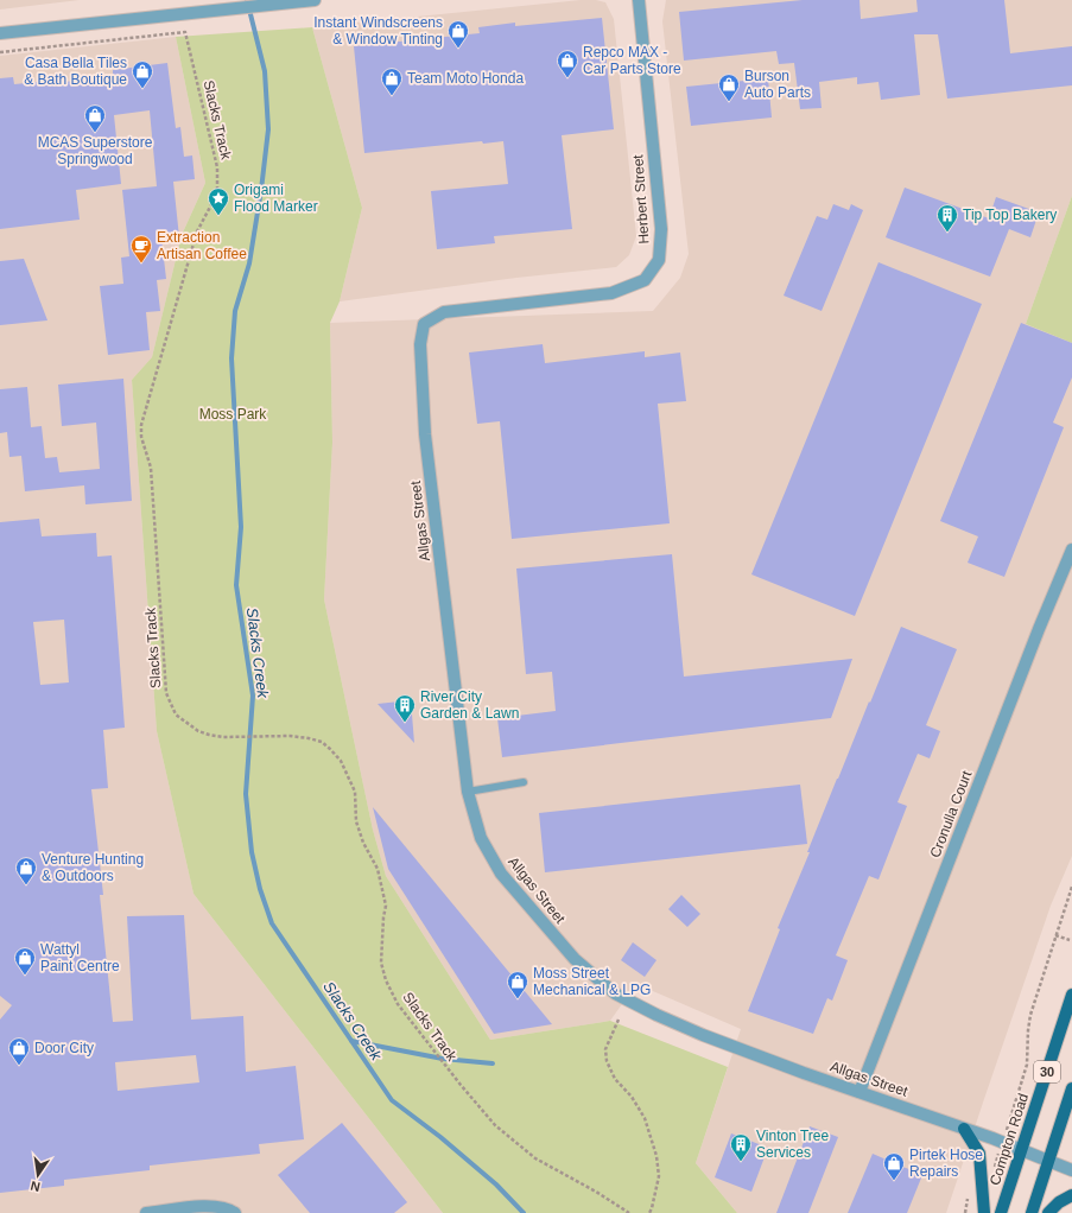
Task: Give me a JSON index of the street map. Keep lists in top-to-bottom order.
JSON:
{
  "streets": {
    "main road": ["30", "Compton Road"],
    "street": ["Herbert Street", "Allgas Street", "Cronulla Court"],
    "path": ["Slacks Track"]
  },
  "crossings": [
    ["Herbert Street", "Allgas Street"],
    ["Allgas Street", "Cronulla Court"],
    ["Allgas Street", "30"],
    ["Allgas Street", "Compton Road"]
  ],
  "water": ["Slacks Creek"],
  "parks": ["Moss Park"],
  "places": {
    "shop": [
      "Instant Windscreens & Window Tinting",
      "Repco MAX - Car Parts Store",
      "Casa Bella Tiles & Bath Boutique",
      "Team Moto Honda",
      "Burson Auto Parts",
      "MCAS Superstore Springwood",
      "Venture Hunting & Outdoors",
      "Wattyl Paint Centre",
      "Moss Street Mechanical & LPG",
      "Door City",
      "Pirtek Hose Repairs"
    ],
    "place": ["Origami Flood Marker"],
    "building": ["Tip Top Bakery", "River City Garden & Lawn", "Vinton Tree Services"],
    "cafe": ["Extraction Artisan Coffee"]
  },
  "north": "bottom"
}
